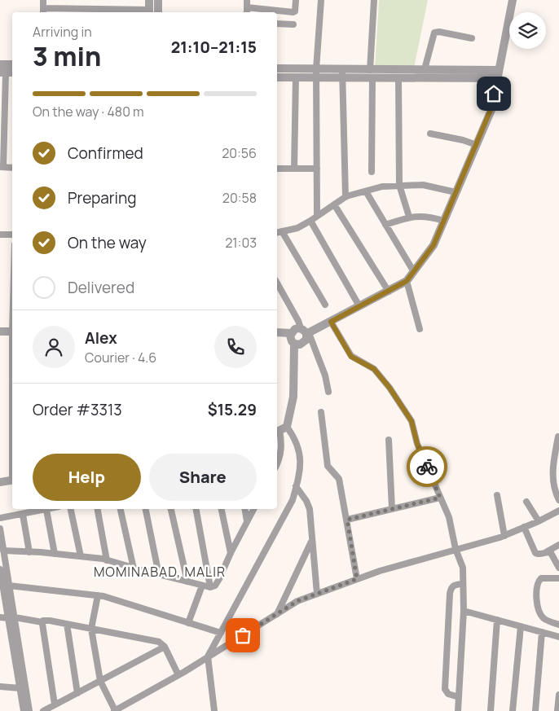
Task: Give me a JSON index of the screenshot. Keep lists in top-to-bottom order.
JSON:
{
  "districts": ["MOMINABAD, MALIR"],
  "page": {
    "heading": ["3 min", "Arriving in", "21:10–21:15"],
    "panel": [
      "Alex",
      "Courier · 4.6",
      "Order #3313",
      "$15.29"
    ],
    "bar": "On the way · 480 m",
    "list": [
      ["Confirmed", "20:56"],
      ["Preparing", "20:58"],
      ["On the way", "21:03"],
      "Delivered"
    ],
    "buttons": ["Help", "Share"]
  }
}
